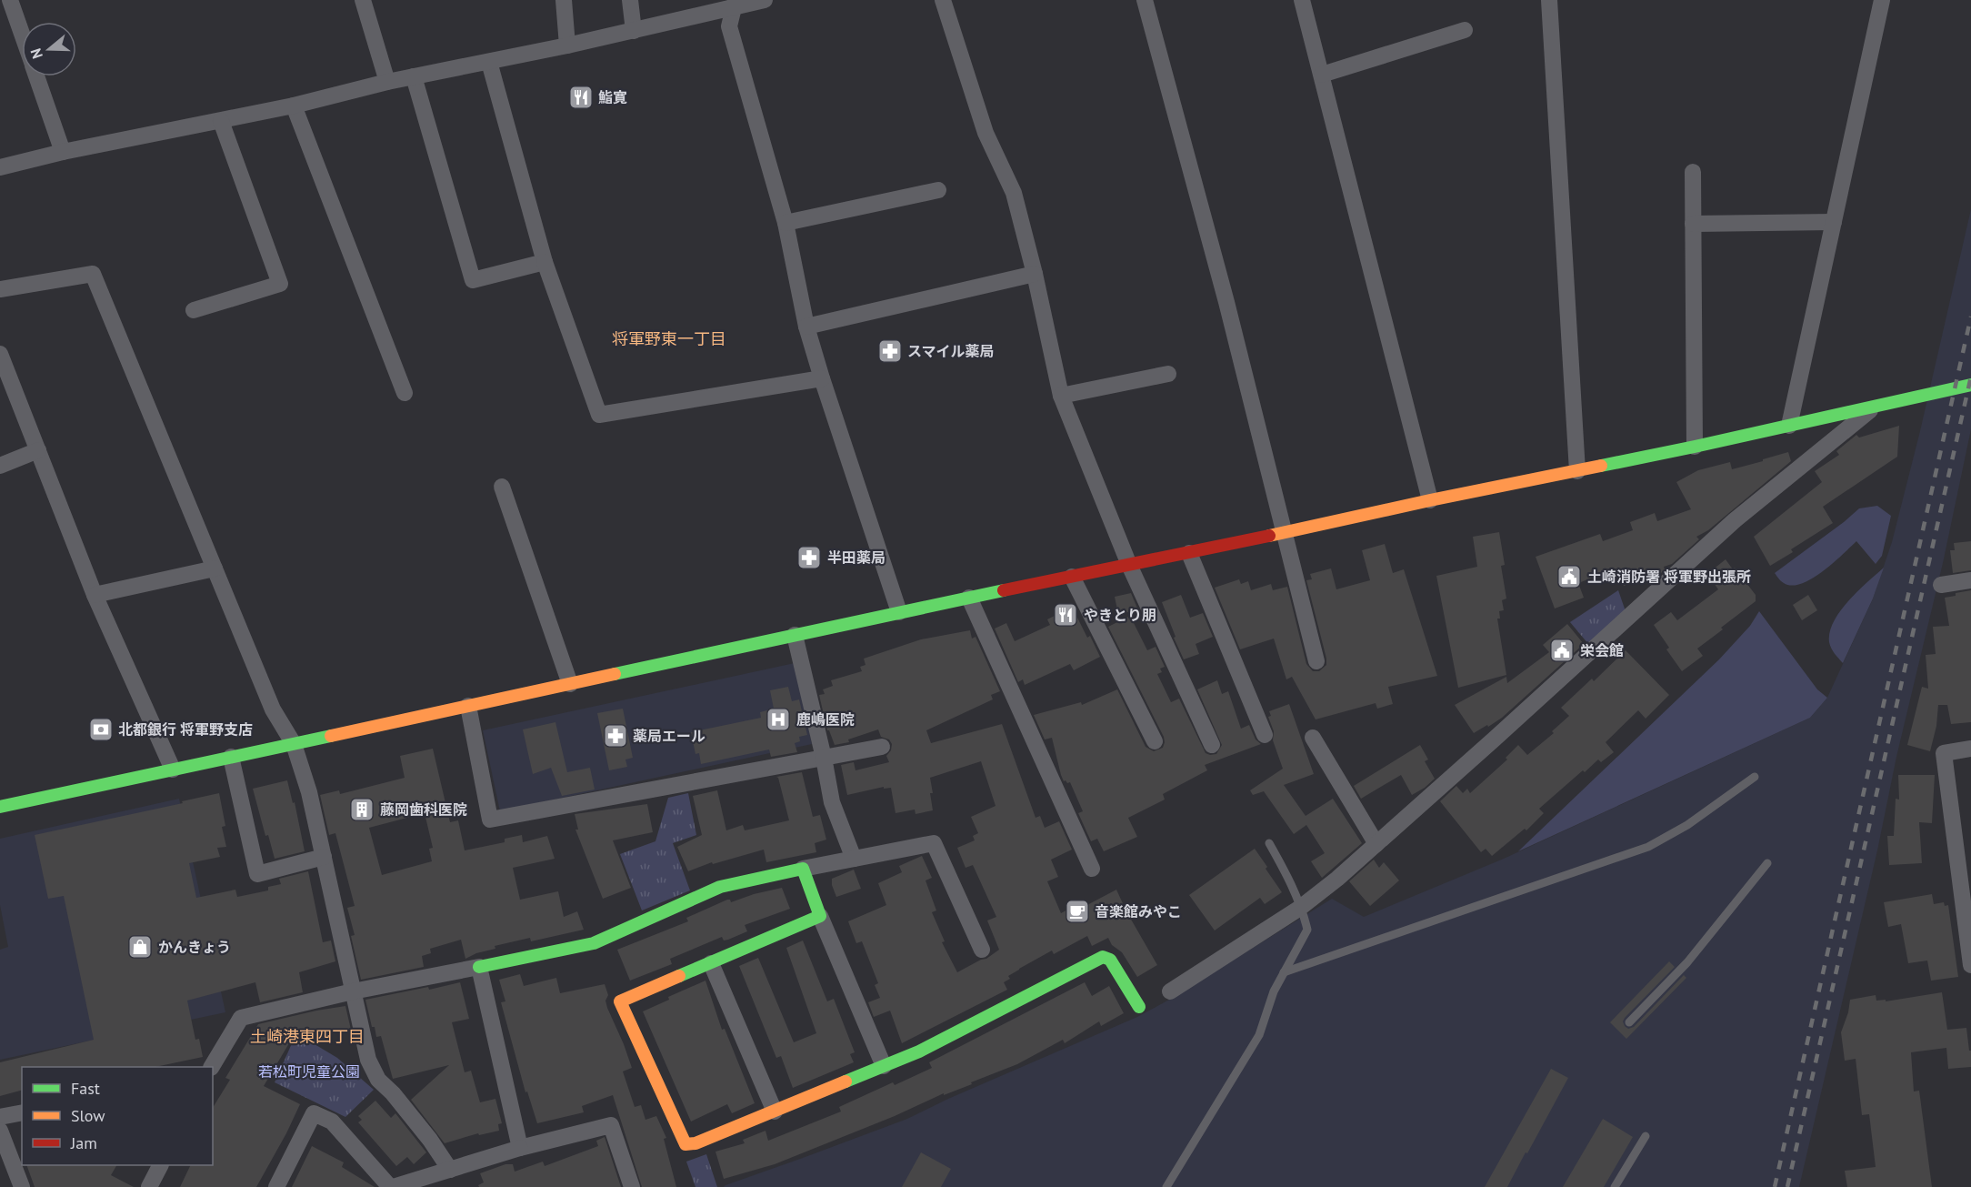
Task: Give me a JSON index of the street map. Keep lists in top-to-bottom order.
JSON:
{
  "districts": ["将軍野東一丁目", "土崎港東四丁目"],
  "parks": ["若松町児童公園"],
  "places": {
    "restaurant": ["鮨寛", "やきとり朋"],
    "pharmacy": ["スマイル薬局", "半田薬局", "薬局エール"],
    "public building": ["土崎消防署 将軍野出張所", "栄会館"],
    "hospital": ["鹿嶋医院"],
    "bank": ["北都銀行 将軍野支店"],
    "building": ["藤岡歯科医院"],
    "cafe": ["音楽館みやこ"],
    "shop": ["かんきょう"]
  },
  "legend": ["Fast", "Slow", "Jam"],
  "north": "left"
}
